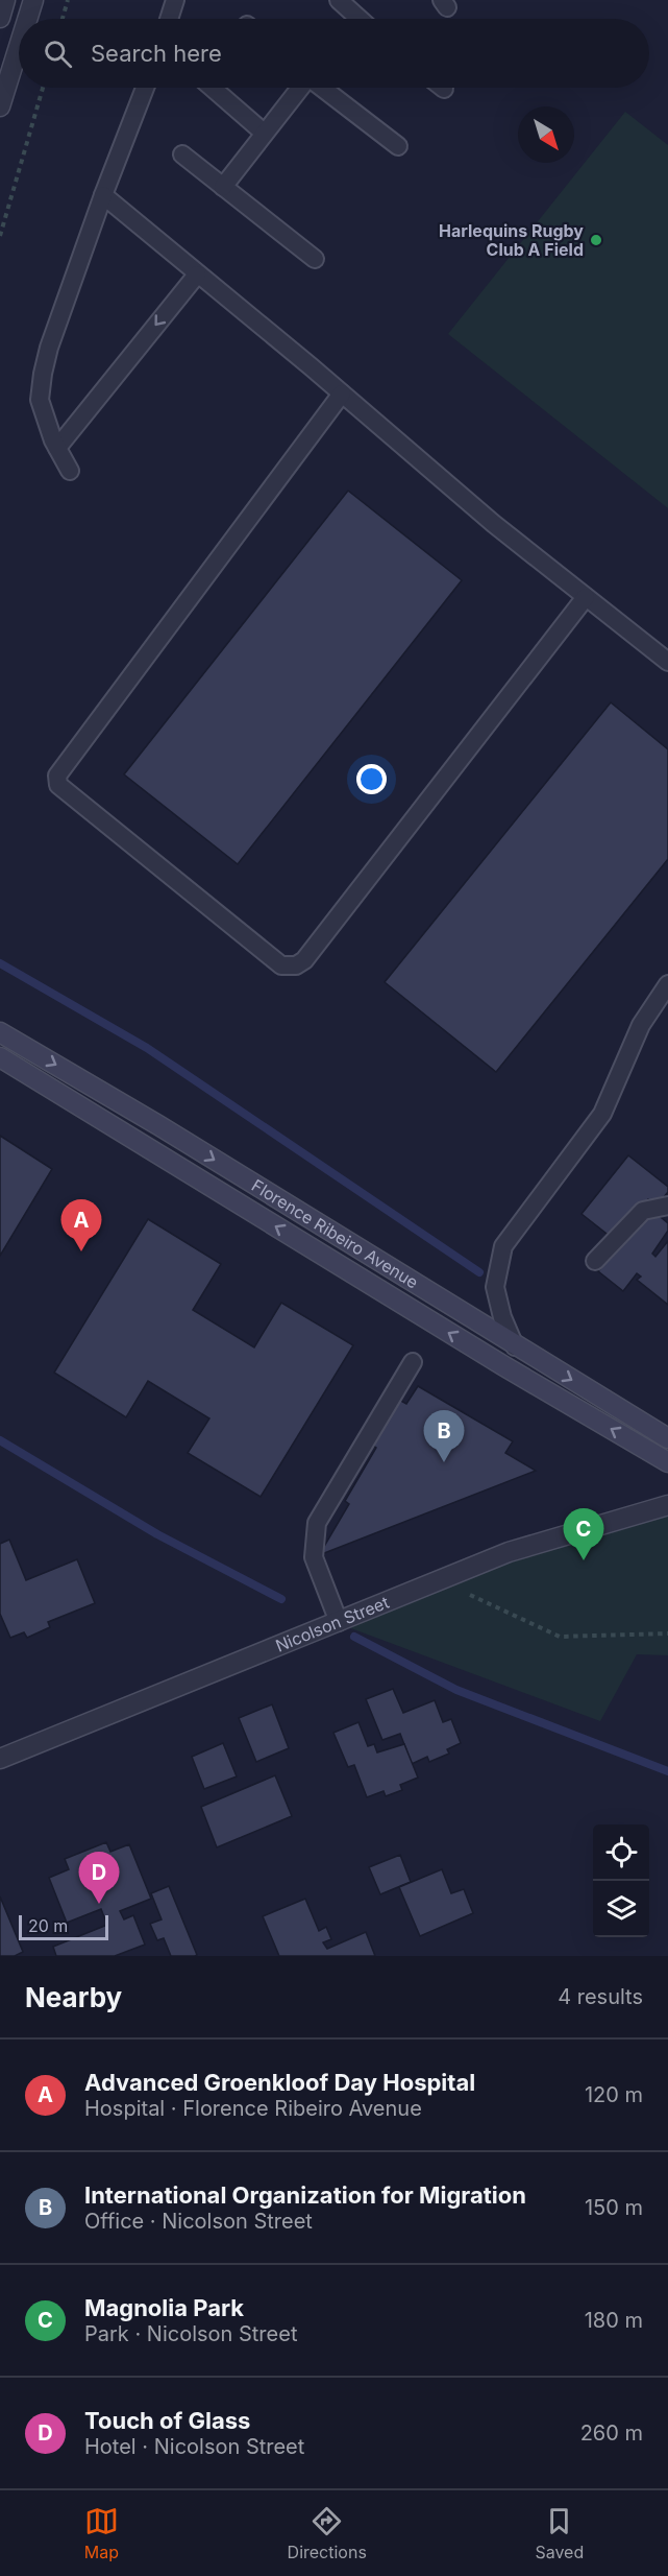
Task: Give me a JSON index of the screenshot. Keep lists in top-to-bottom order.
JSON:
{
  "streets": {
    "main road": ["Florence Ribeiro Avenue"],
    "street": ["Nicolson Street"]
  },
  "places": ["Harlequins Rugby Club A Field"],
  "scale_bar": "20 m",
  "north": "bottom right",
  "page": {
    "search": "Search here",
    "pins": [
      "A",
      "B",
      "C",
      "D"
    ],
    "scale": "20 m",
    "heading": ["Nearby", "4 results"],
    "list": [
      {
        "mark": "A",
        "name": "Advanced Groenkloof Day Hospital",
        "note": "Hospital · Florence Ribeiro Avenue",
        "value": "120 m"
      },
      {
        "mark": "B",
        "name": "International Organization for Migration",
        "note": "Office · Nicolson Street",
        "value": "150 m"
      },
      {
        "mark": "C",
        "name": "Magnolia Park",
        "note": "Park · Nicolson Street",
        "value": "180 m"
      },
      {
        "mark": "D",
        "name": "Touch of Glass",
        "note": "Hotel · Nicolson Street",
        "value": "260 m"
      }
    ],
    "nav": ["Map", "Directions", "Saved"]
  }
}
